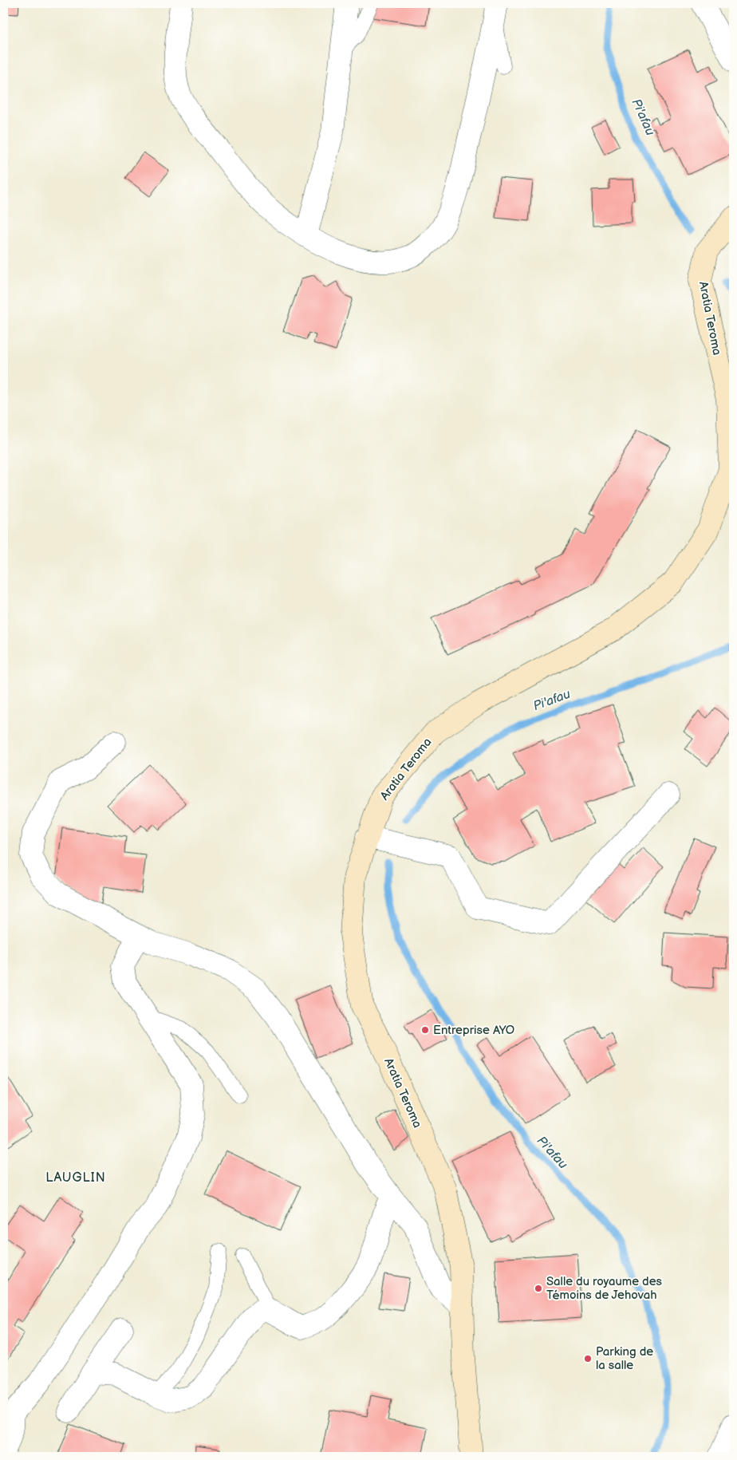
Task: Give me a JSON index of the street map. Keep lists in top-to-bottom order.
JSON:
{
  "streets": {
    "main road": ["Aratia Teroma"]
  },
  "districts": ["LAUGLIN"],
  "water": ["Pi'afau"],
  "places": ["Entreprise AYO", "Salle du royaume des Témoins de Jehovah", "Parking de la salle"]
}
